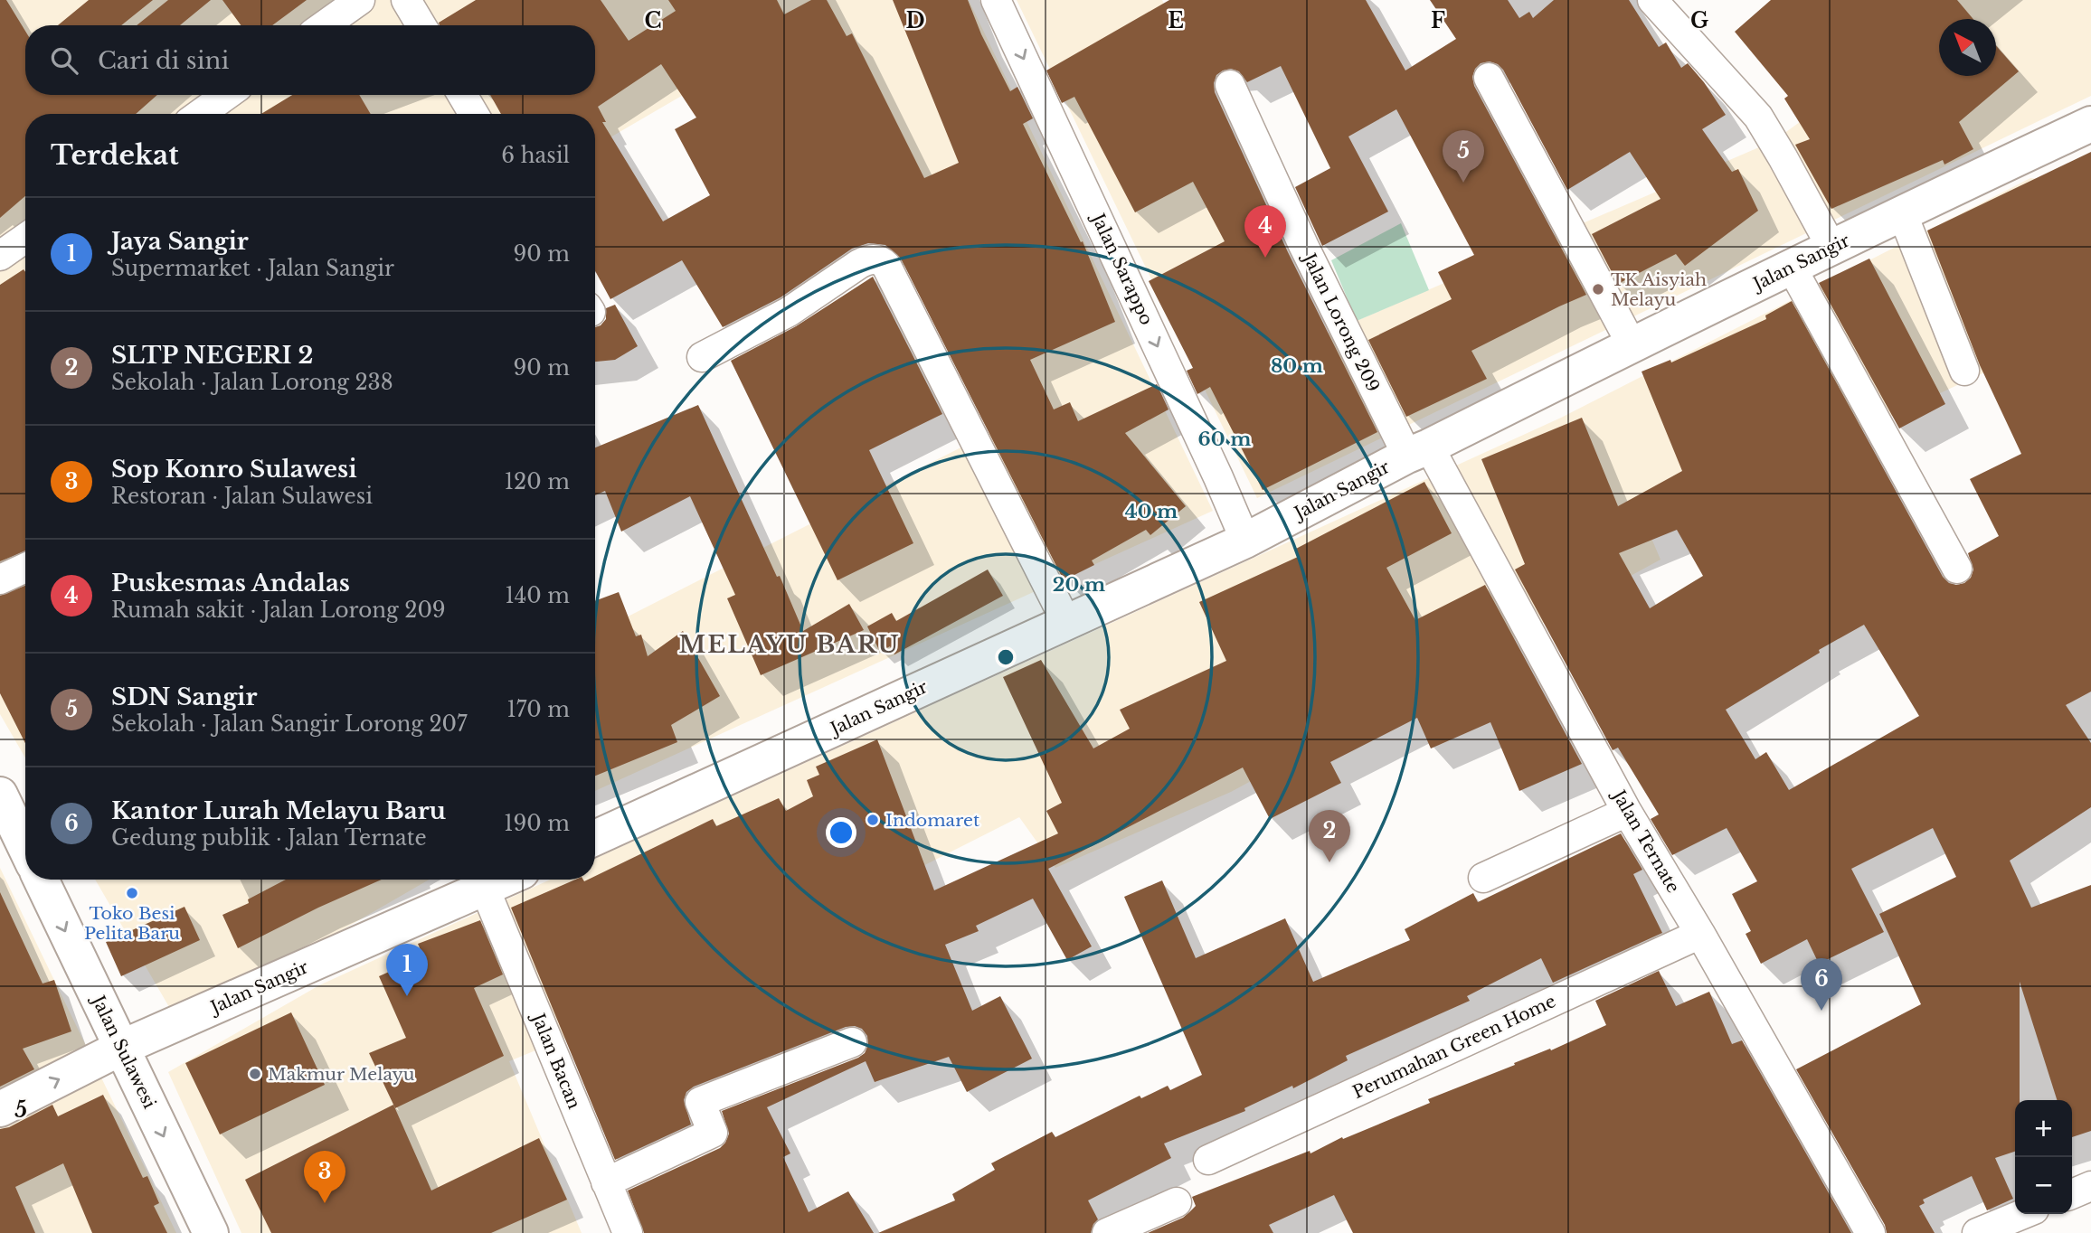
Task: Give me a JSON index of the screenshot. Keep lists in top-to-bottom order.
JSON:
{
  "streets": {
    "street": [
      "Jalan Sangir",
      "Jalan Sarappo",
      "Jalan Lorong 209",
      "Jalan Ternate",
      "Perumahan Green Home",
      "Jalan Sulawesi",
      "Jalan Bacan"
    ]
  },
  "crossings": [
    ["Jalan Sangir", "Jalan Sarappo"],
    ["Jalan Sangir", "Jalan Lorong 209"],
    ["Jalan Sangir", "Jalan Ternate"],
    ["Jalan Sangir", "Jalan Sulawesi"],
    ["Jalan Sangir", "Jalan Bacan"],
    ["Jalan Lorong 209", "Jalan Ternate"],
    ["Jalan Ternate", "Perumahan Green Home"]
  ],
  "one_way": ["Jalan Sarappo", "Jalan Sulawesi"],
  "districts": ["MELAYU BARU"],
  "places": [
    "TK Aisyiah Melayu",
    "Indomaret",
    "Toko Besi Pelita Baru",
    "Makmur Melayu"
  ],
  "north": "top left",
  "page": {
    "search": "Cari di sini",
    "heading": ["Terdekat", "6 hasil"],
    "pins": [
      "5",
      "4",
      "2",
      "1",
      "6",
      "3"
    ],
    "list": [
      {
        "mark": "1",
        "name": "Jaya Sangir",
        "note": "Supermarket · Jalan Sangir",
        "value": "90 m"
      },
      {
        "mark": "2",
        "name": "SLTP NEGERI 2",
        "note": "Sekolah · Jalan Lorong 238",
        "value": "90 m"
      },
      {
        "mark": "3",
        "name": "Sop Konro Sulawesi",
        "note": "Restoran · Jalan Sulawesi",
        "value": "120 m"
      },
      {
        "mark": "4",
        "name": "Puskesmas Andalas",
        "note": "Rumah sakit · Jalan Lorong 209",
        "value": "140 m"
      },
      {
        "mark": "5",
        "name": "SDN Sangir",
        "note": "Sekolah · Jalan Sangir Lorong 207",
        "value": "170 m"
      },
      {
        "mark": "6",
        "name": "Kantor Lurah Melayu Baru",
        "note": "Gedung publik · Jalan Ternate",
        "value": "190 m"
      }
    ],
    "map_buttons": ["+", "−"]
  },
  "grid": {
    "columns": [
      "C",
      "D",
      "E",
      "F",
      "G"
    ],
    "rows": ["5"]
  },
  "rings": [
    "80 m",
    "60 m",
    "40 m",
    "20 m"
  ]
}
